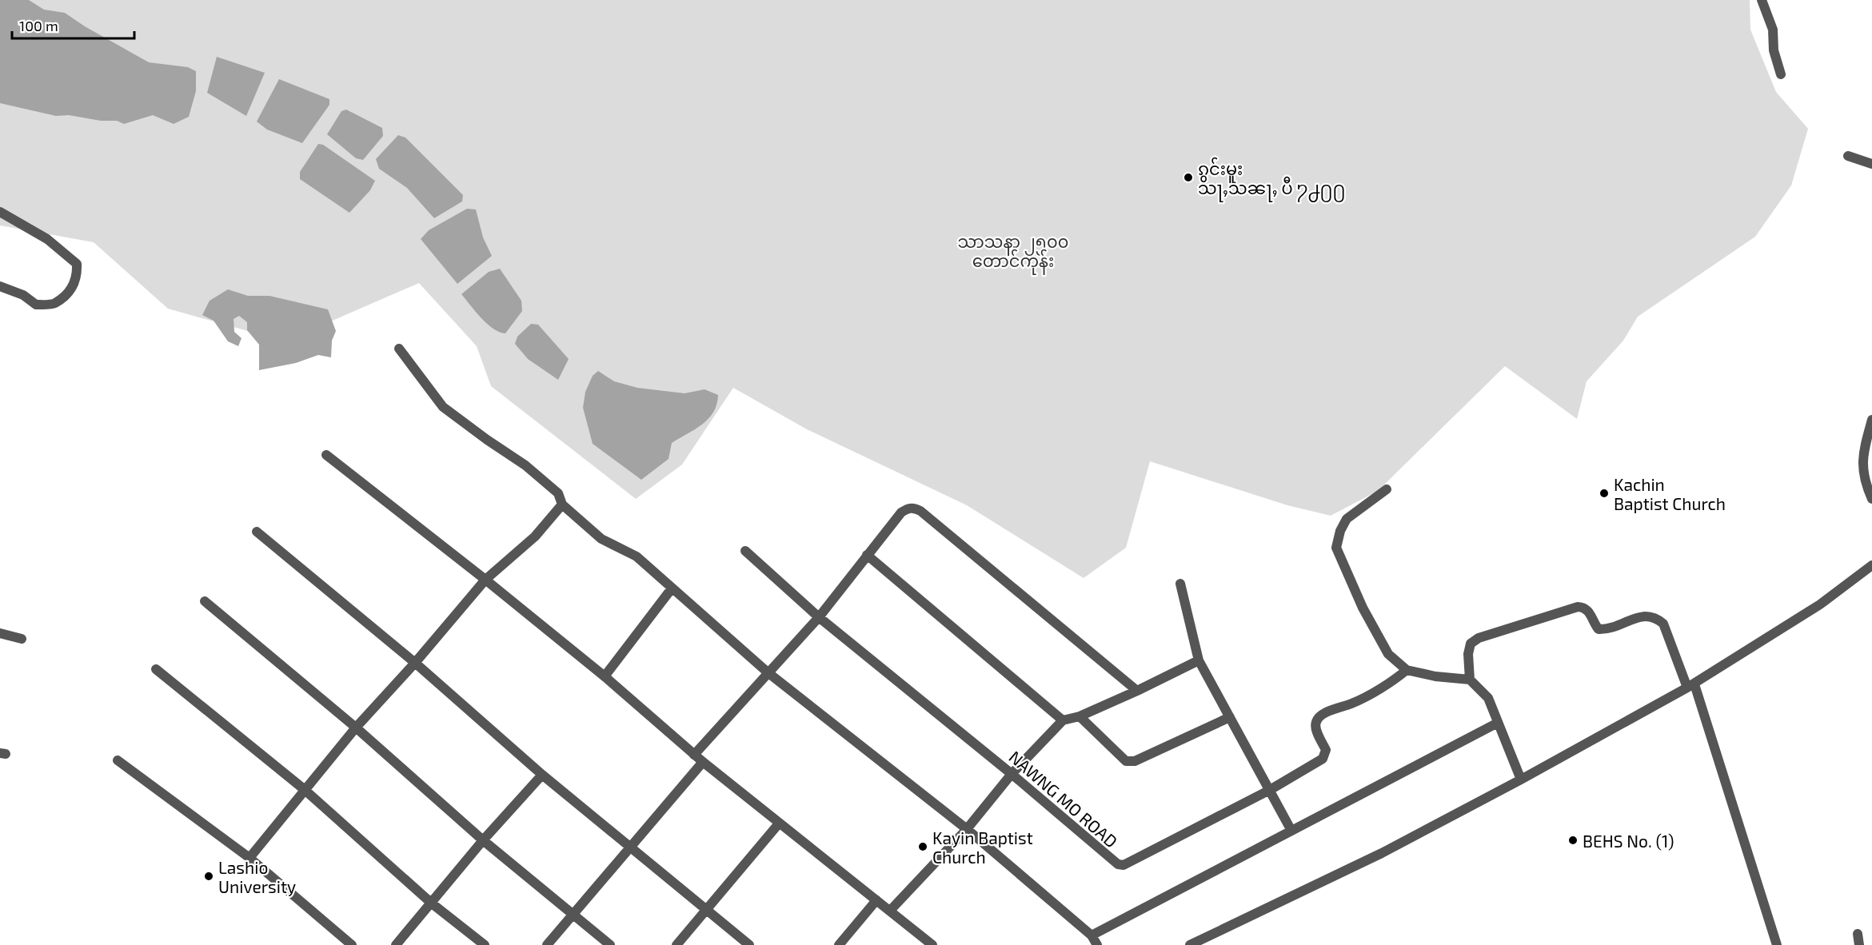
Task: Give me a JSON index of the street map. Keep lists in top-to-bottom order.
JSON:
{
  "streets": {
    "street": ["NAWNG MO ROAD"]
  },
  "parks": ["သာသနာ ၂၅၀၀ တောင်ကုန်း"],
  "places": [
    "ၵွင်းမူး သႃႇသၼႃႇ ပီ ႒႕႐႐",
    "Kachin Baptist Church",
    "BEHS No. (1)",
    "Kayin Baptist Church",
    "Lashio University"
  ],
  "scale_bar": "100 m"
}
